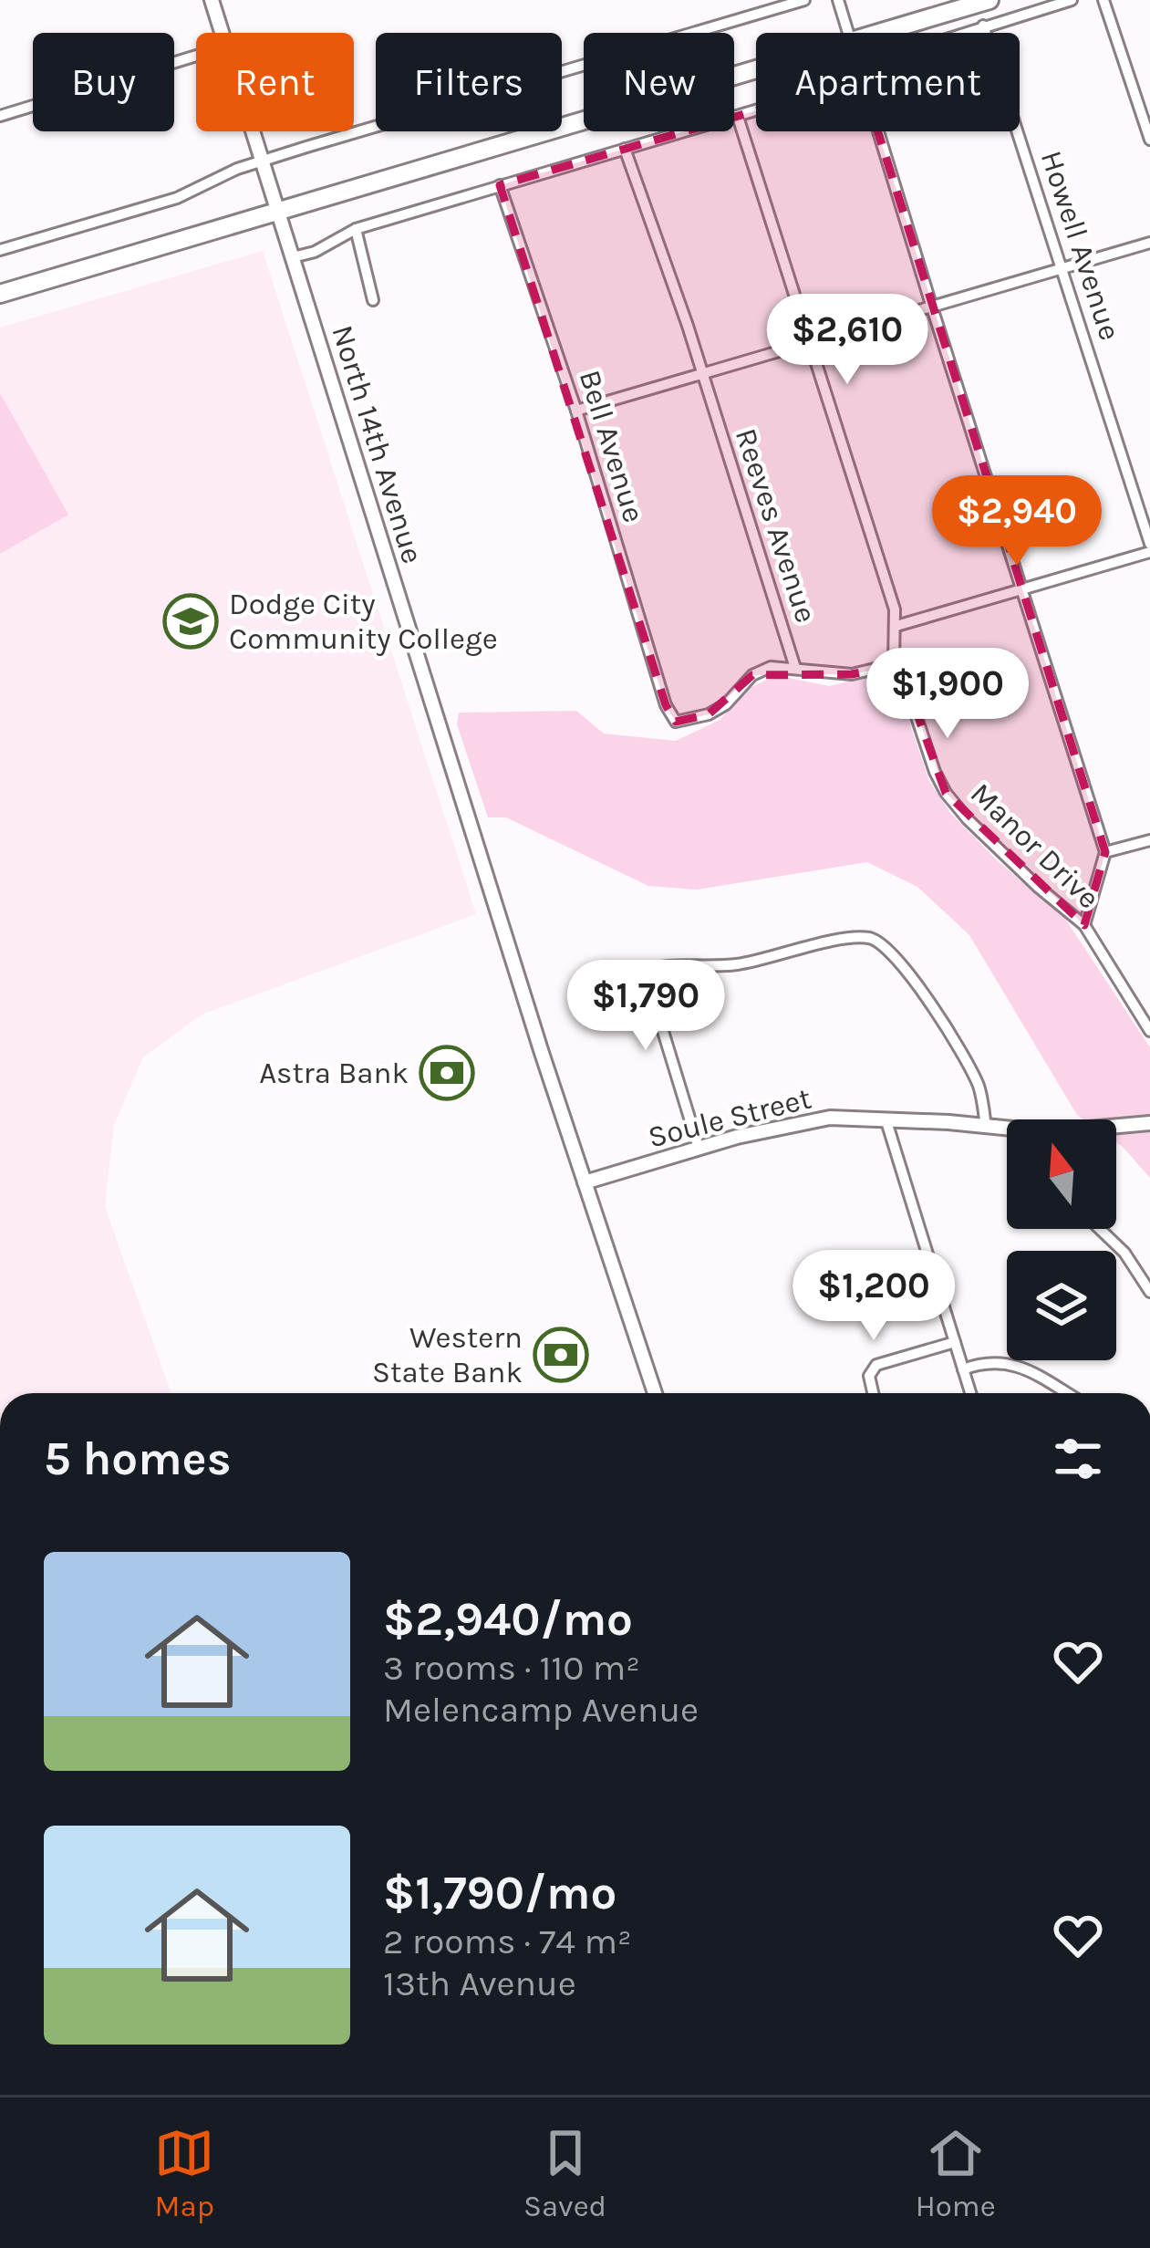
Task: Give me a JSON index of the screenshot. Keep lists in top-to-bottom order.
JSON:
{
  "streets": {
    "main road": ["North 14th Avenue", "Soule Street"],
    "street": [
      "Howell Avenue",
      "Bell Avenue",
      "Reeves Avenue",
      "Manor Drive"
    ]
  },
  "crossings": [
    ["North 14th Avenue", "Soule Street"],
    ["Bell Avenue", "Reeves Avenue"]
  ],
  "places": {
    "school or university": ["Dodge City Community College"],
    "bank": ["Astra Bank", "Western State Bank"]
  },
  "north": "top",
  "page": {
    "chip": [
      "Buy",
      "Rent",
      "Filters",
      "New",
      "Apartment"
    ],
    "price": [
      "$2,610",
      "$2,940",
      "$1,900",
      "$1,790",
      "$1,200"
    ],
    "heading": "5 homes",
    "list": [
      {
        "name": "$2,940/mo",
        "note": "3 rooms · 110 m² · Melencamp Avenue"
      },
      {
        "name": "$1,790/mo",
        "note": "2 rooms · 74 m² · 13th Avenue"
      }
    ],
    "tabs": ["Map", "Saved", "Home"]
  }
}
